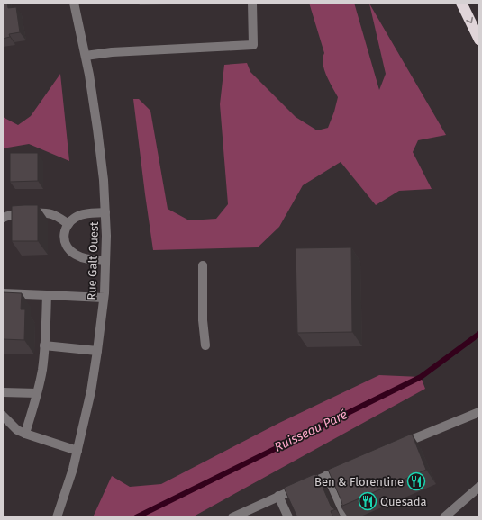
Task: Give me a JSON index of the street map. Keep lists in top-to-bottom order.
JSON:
{
  "streets": {
    "street": ["Rue Galt Ouest"]
  },
  "water": ["Ruisseau Paré"],
  "places": {
    "restaurant": ["Ben & Florentine", "Quesada"]
  }
}
